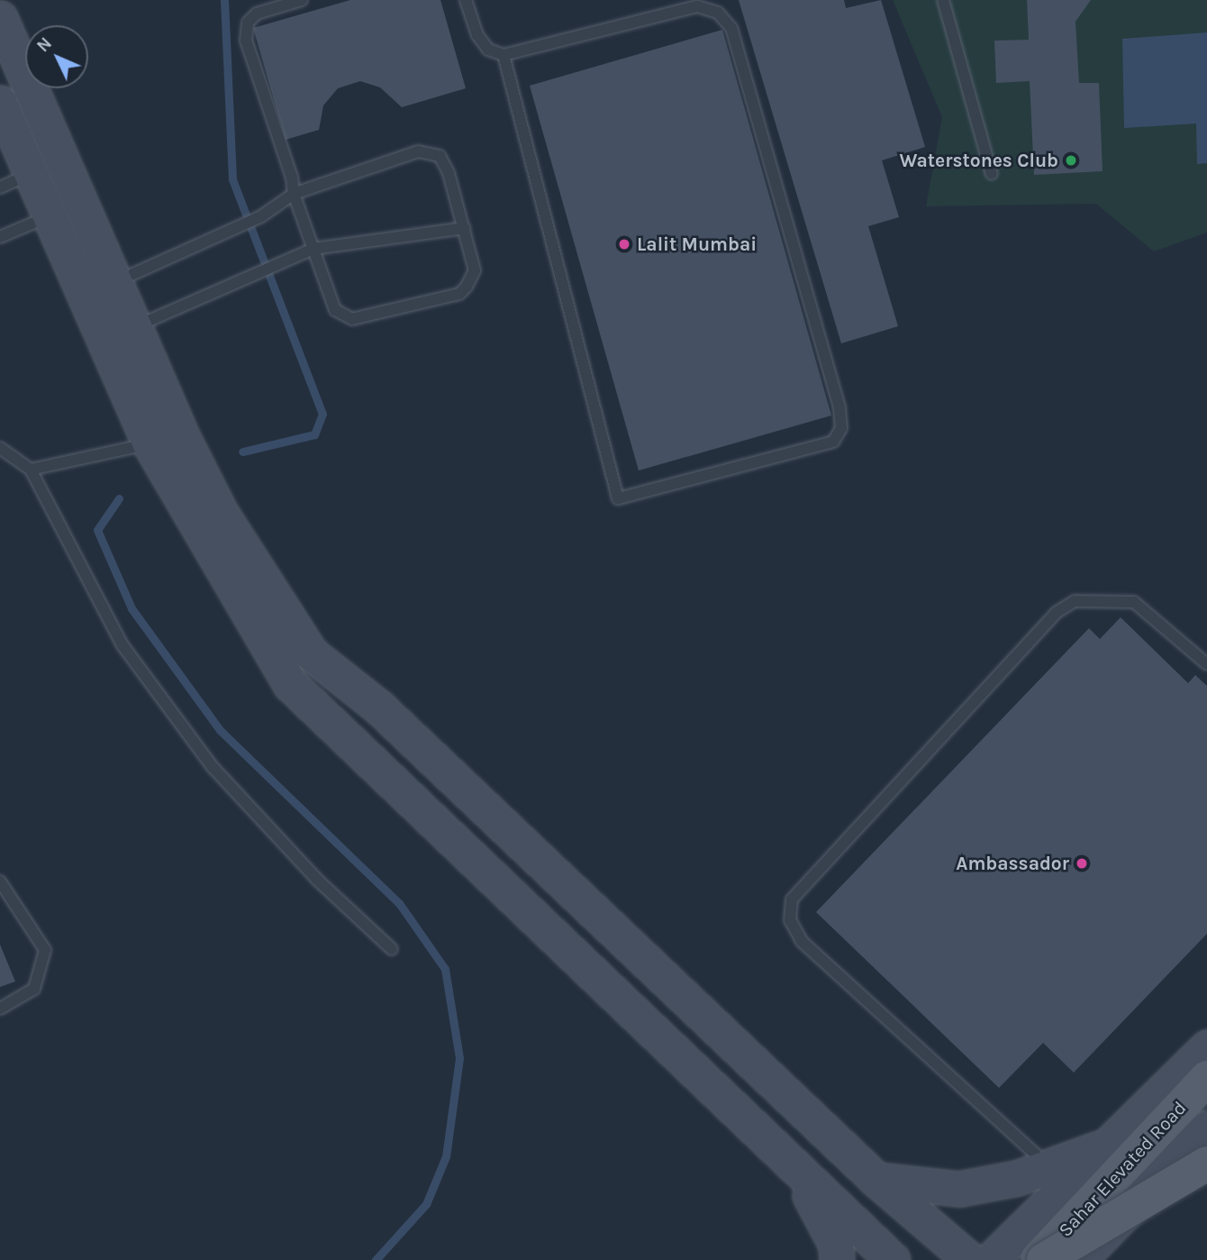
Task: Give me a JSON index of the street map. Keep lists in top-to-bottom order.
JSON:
{
  "streets": {
    "main road": ["Sahar Elevated Road"]
  },
  "places": ["Waterstones Club", "Lalit Mumbai", "Ambassador"],
  "north": "top left"
}
